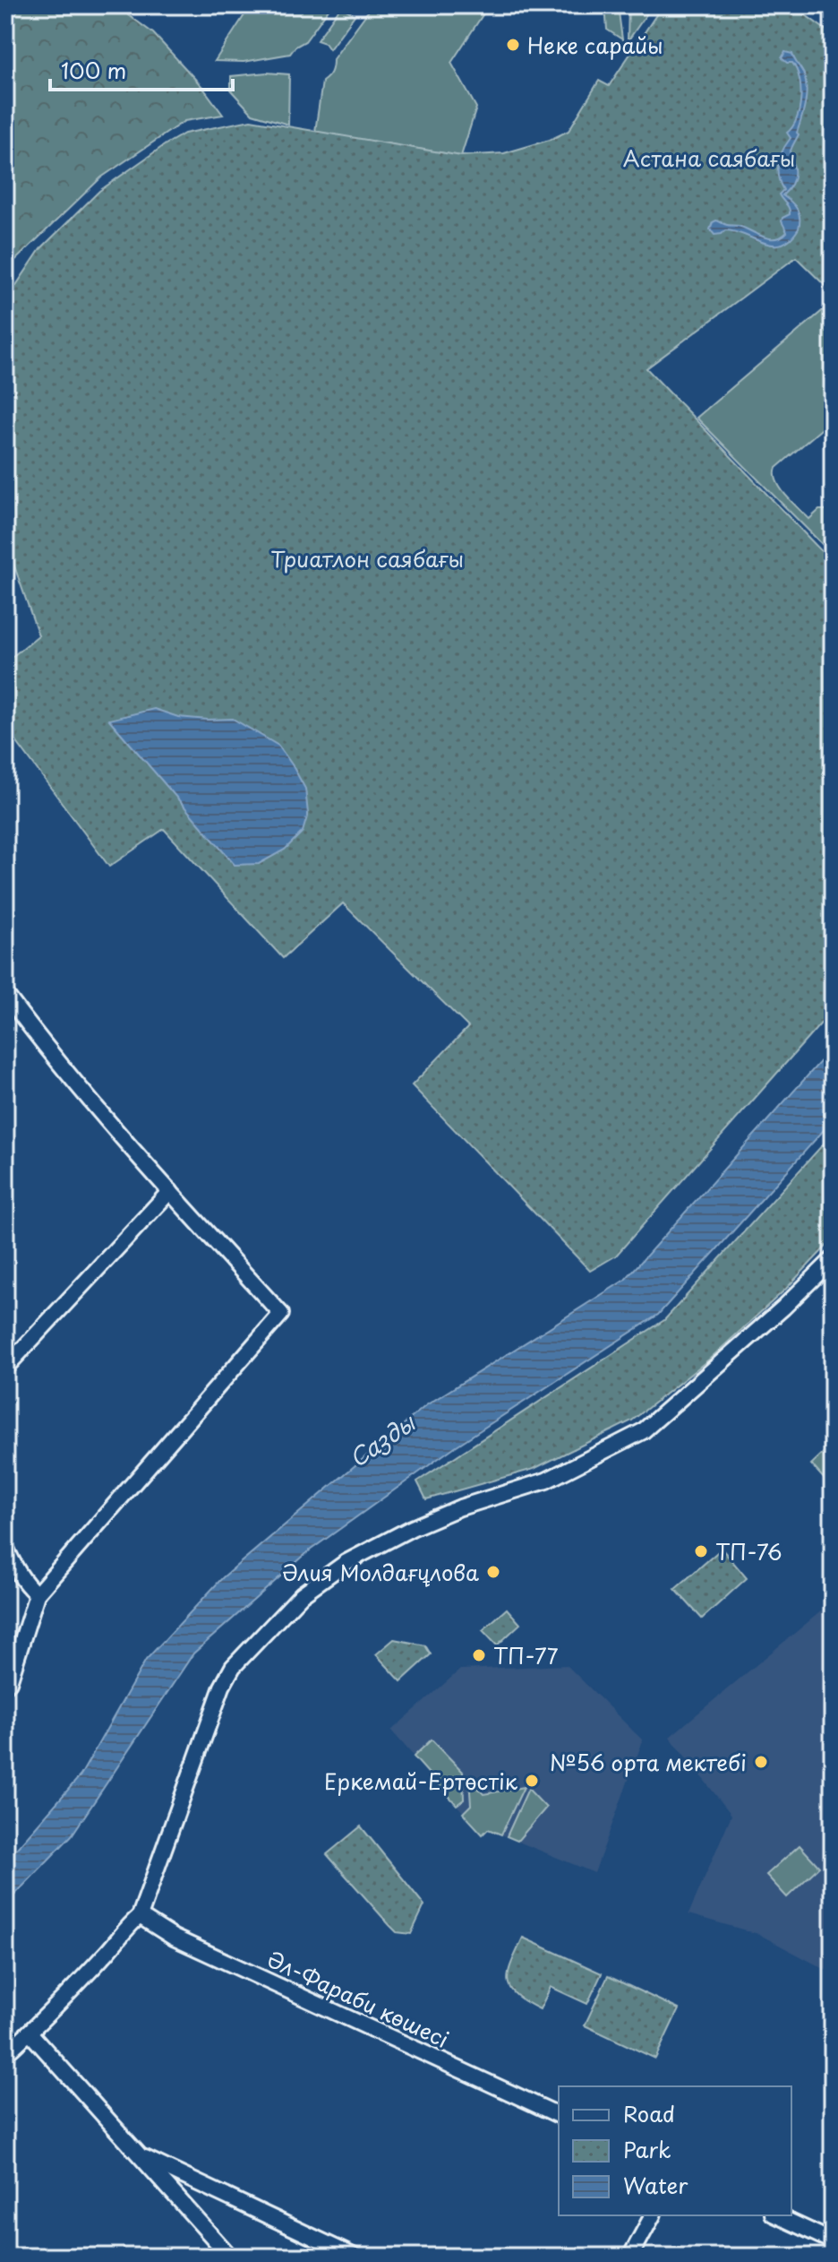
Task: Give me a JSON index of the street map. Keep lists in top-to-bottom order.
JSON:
{
  "streets": {
    "street": ["Әл-Фараби көшесі"]
  },
  "water": ["Сазды"],
  "parks": ["Астана саябағы", "Триатлон саябағы"],
  "places": [
    "Неке сарайы",
    "ТП-76",
    "Әлия Молдағұлова",
    "ТП-77",
    "№56 орта мектебі",
    "Еркемай-Ертөстік"
  ],
  "legend": ["Road", "Park", "Water"],
  "scale_bar": "100 m"
}
